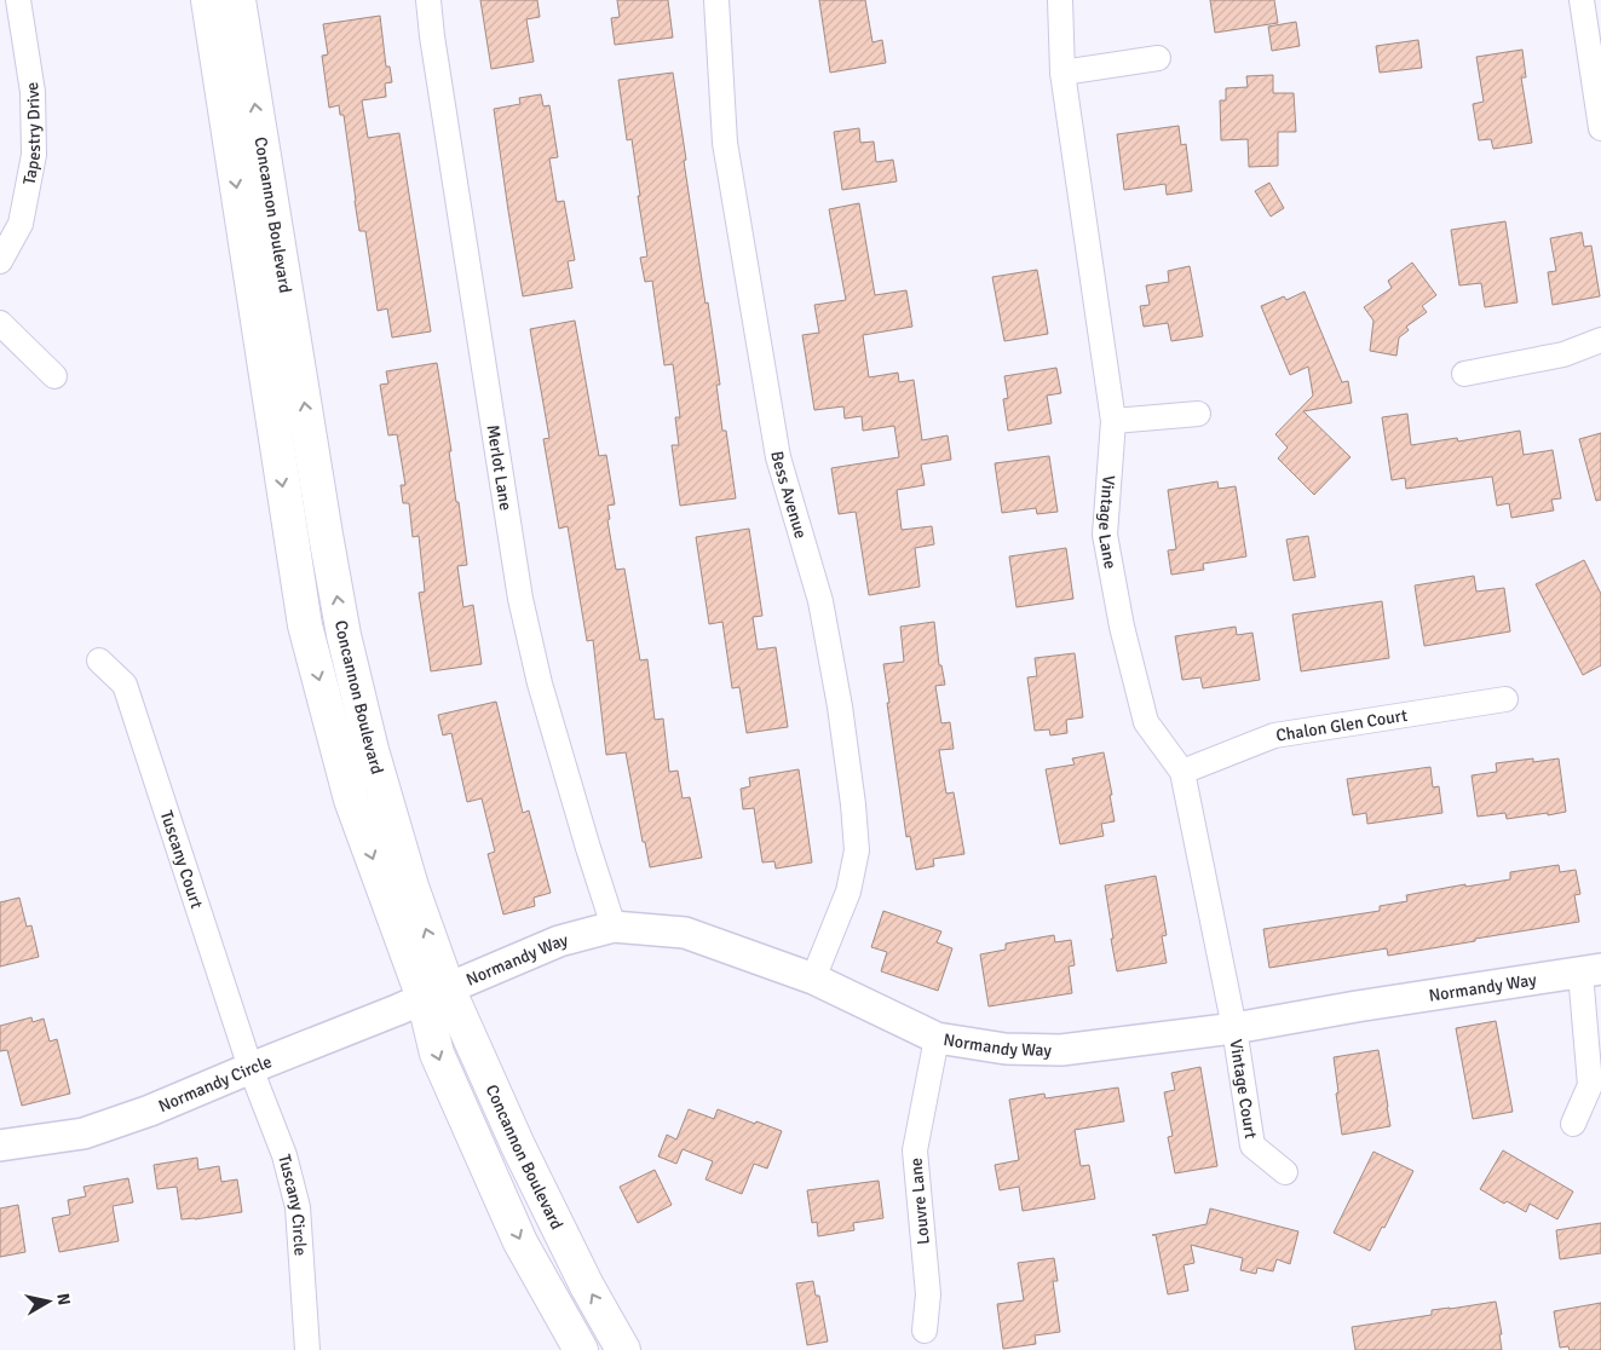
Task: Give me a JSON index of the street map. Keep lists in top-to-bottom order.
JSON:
{
  "streets": {
    "main road": ["Concannon Boulevard"],
    "street": [
      "Tapestry Drive",
      "Merlot Lane",
      "Bess Avenue",
      "Vintage Lane",
      "Chalon Glen Court",
      "Tuscany Court",
      "Normandy Way",
      "Normandy Circle",
      "Vintage Court",
      "Louvre Lane",
      "Tuscany Circle"
    ]
  },
  "crossings": [
    ["Concannon Boulevard", "Normandy Way"],
    ["Concannon Boulevard", "Normandy Circle"],
    ["Merlot Lane", "Normandy Way"],
    ["Bess Avenue", "Normandy Way"],
    ["Vintage Lane", "Chalon Glen Court"],
    ["Vintage Lane", "Normandy Way"],
    ["Vintage Lane", "Vintage Court"],
    ["Tuscany Court", "Normandy Circle"],
    ["Tuscany Court", "Tuscany Circle"],
    ["Normandy Way", "Normandy Circle"],
    ["Normandy Way", "Vintage Court"],
    ["Normandy Way", "Louvre Lane"],
    ["Normandy Circle", "Tuscany Circle"]
  ],
  "north": "right"
}
